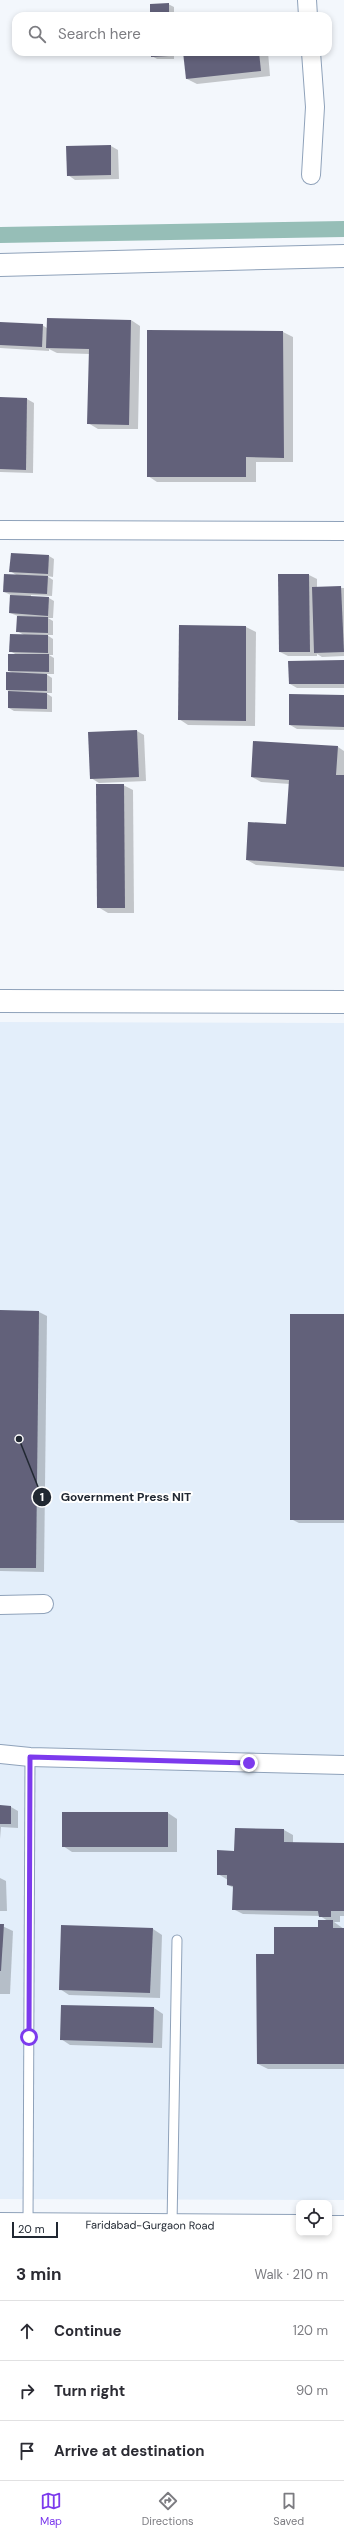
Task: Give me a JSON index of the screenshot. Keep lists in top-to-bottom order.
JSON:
{
  "streets": {
    "street": ["Faridabad-Gurgaon Road"]
  },
  "places": ["Government Press NIT"],
  "scale_bar": "20 m",
  "page": {
    "search": "Search here",
    "scale": "20 m",
    "heading": ["3 min", "Walk · 210 m"],
    "list": [
      ["Continue", "120 m"],
      ["Turn right", "90 m"],
      "Arrive at destination"
    ],
    "nav": ["Map", "Directions", "Saved"]
  }
}
